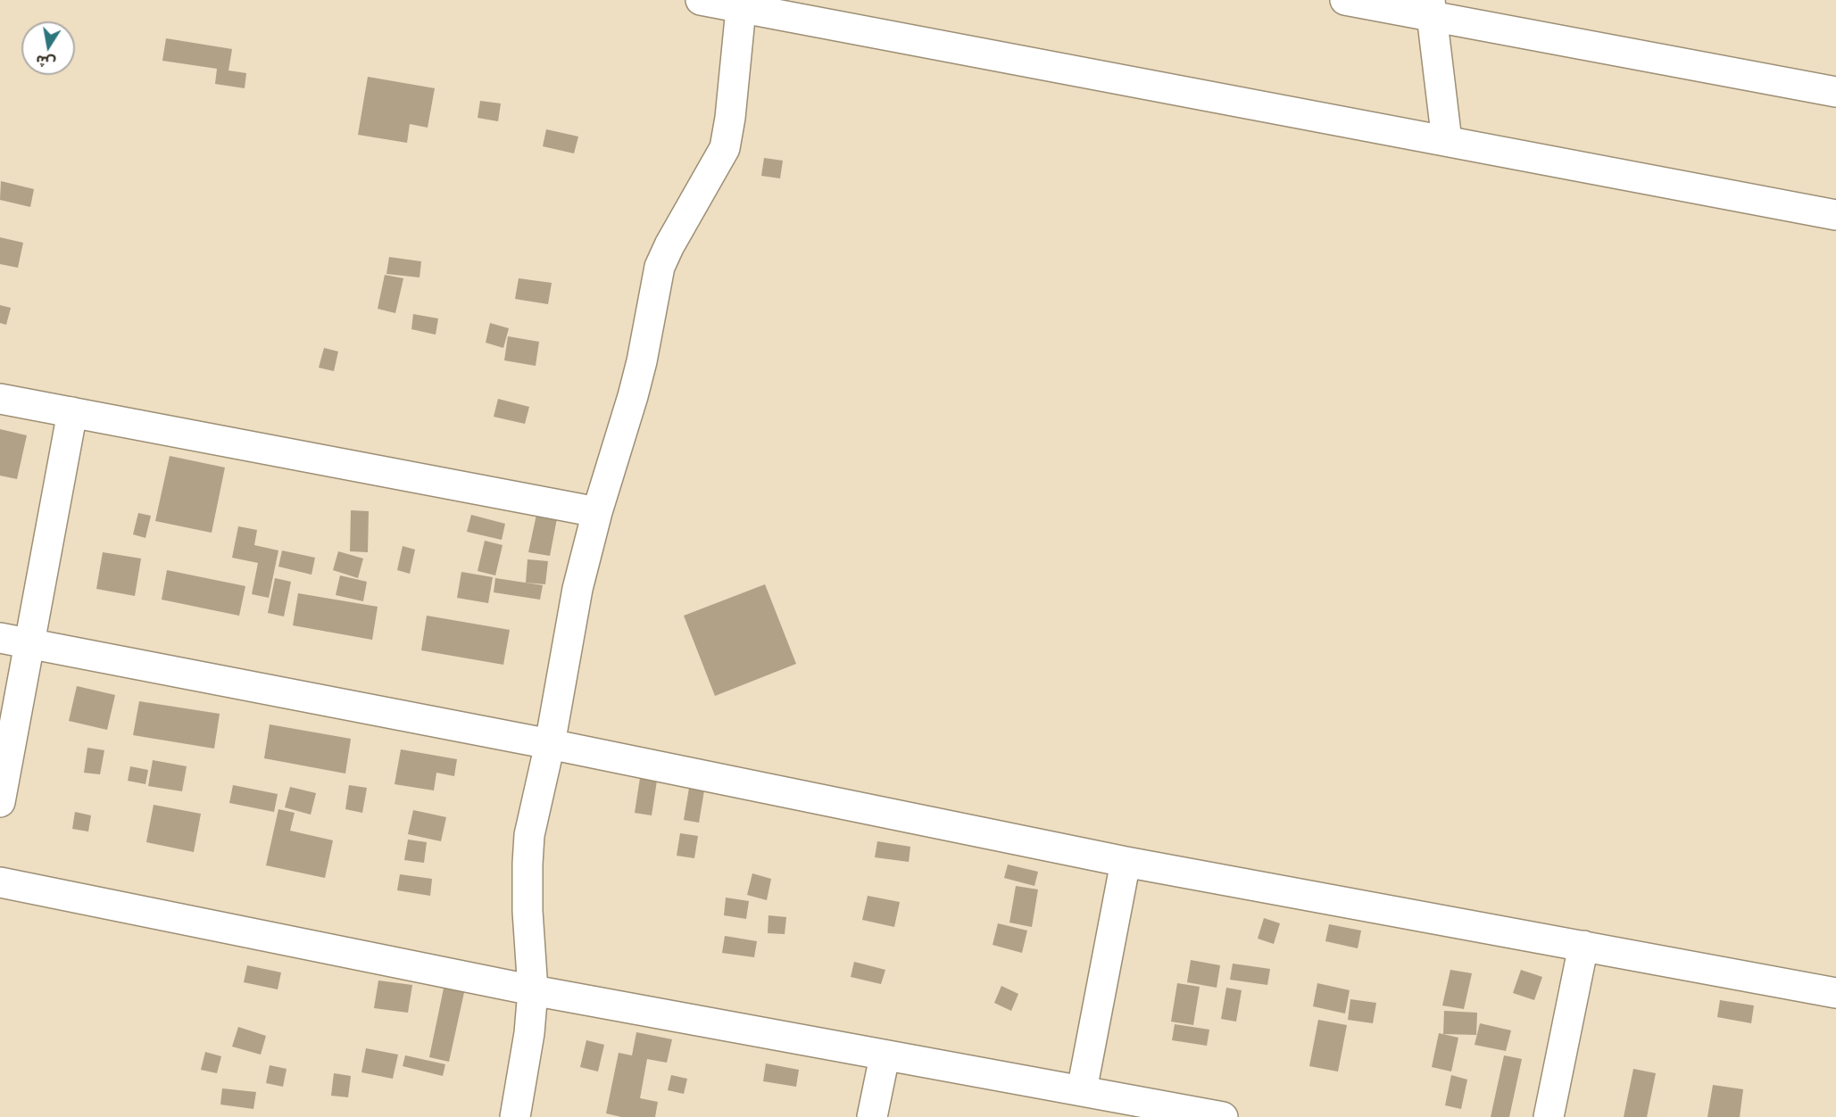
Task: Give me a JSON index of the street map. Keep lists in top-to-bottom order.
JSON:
{
  "north": "bottom"
}
